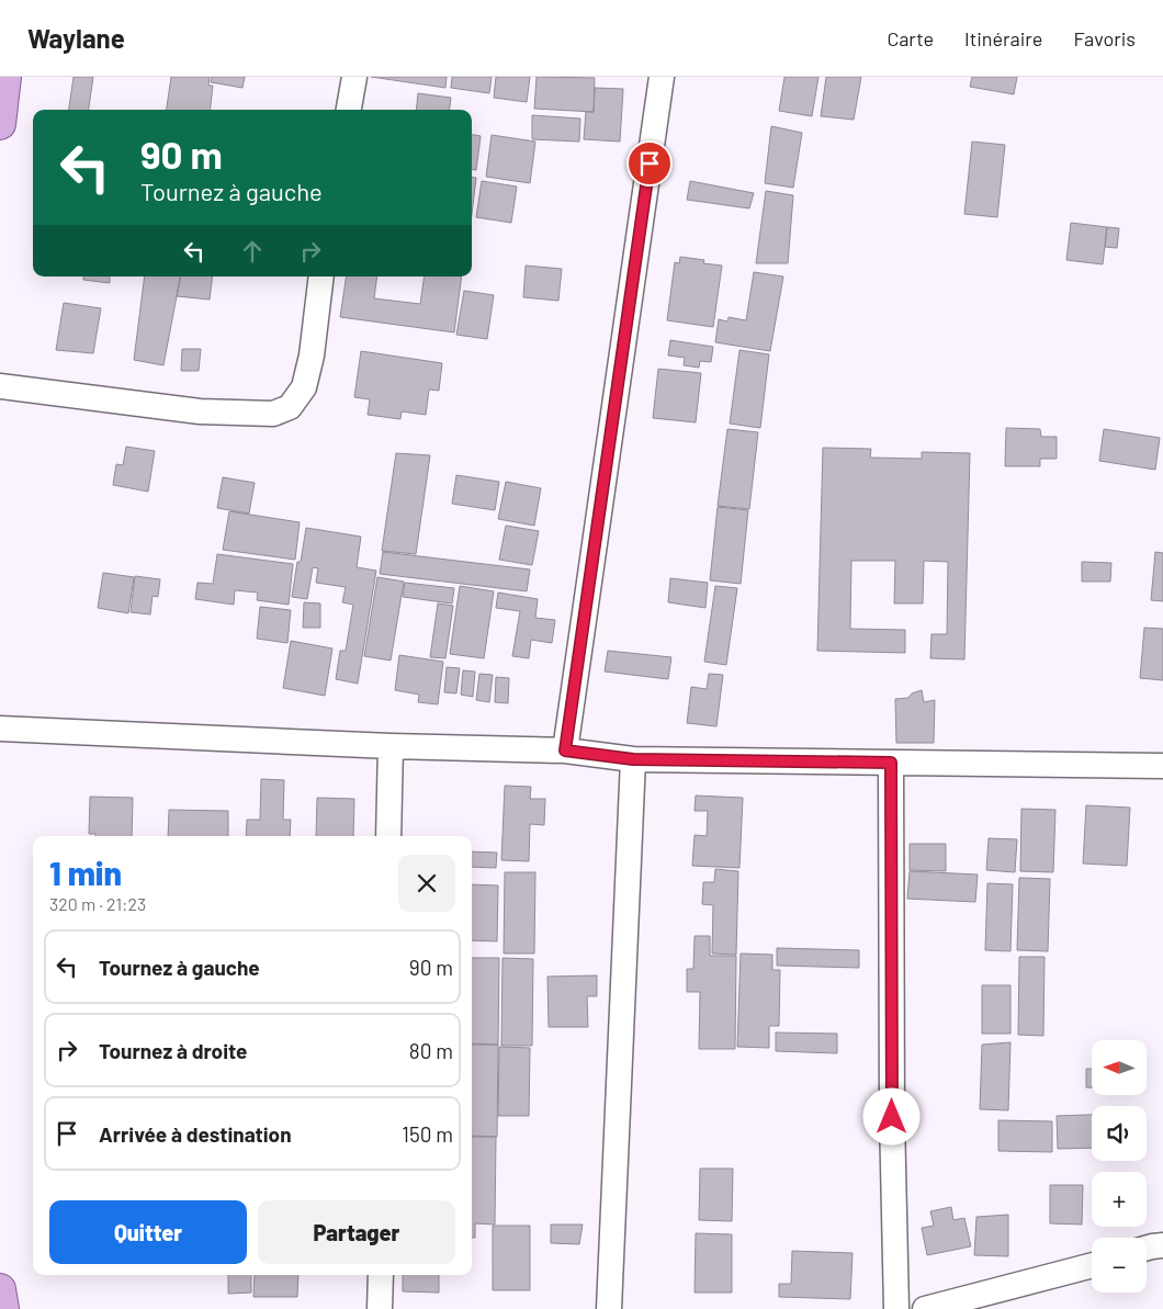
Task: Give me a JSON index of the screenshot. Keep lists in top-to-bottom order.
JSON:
{
  "north": "left",
  "page": {
    "header": "Waylane",
    "nav": ["Carte", "Itinéraire", "Favoris"],
    "turn": ["90 m", "Tournez à gauche"],
    "heading": ["1 min", "320 m · 21:23"],
    "list": [
      {
        "name": "Tournez à gauche",
        "value": "90 m"
      },
      {
        "name": "Tournez à droite",
        "value": "80 m"
      },
      {
        "name": "Arrivée à destination",
        "value": "150 m"
      }
    ],
    "map_buttons": ["+", "−"],
    "buttons": ["Quitter", "Partager"]
  }
}
